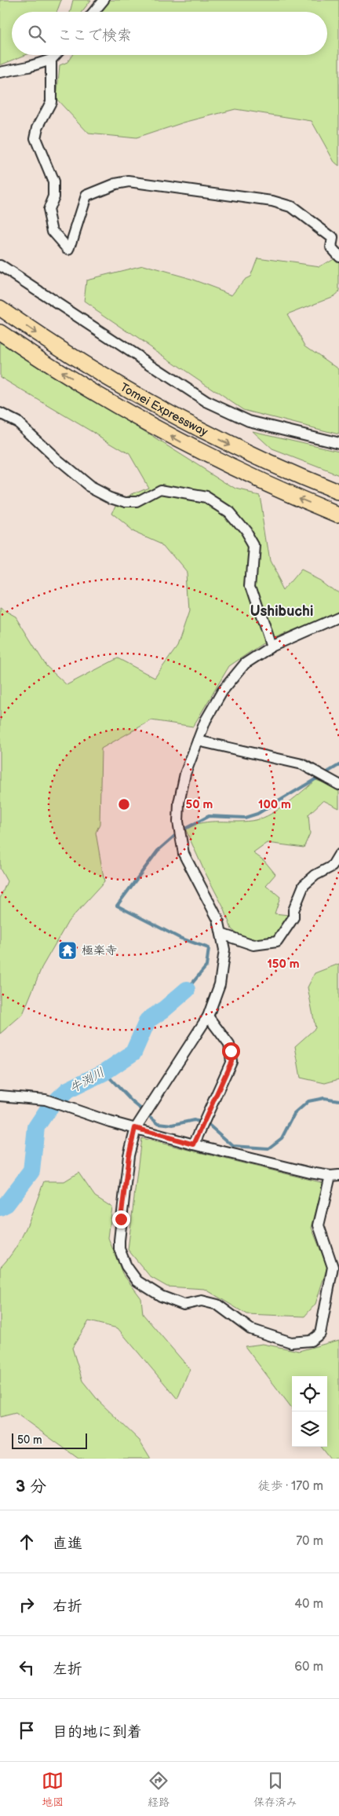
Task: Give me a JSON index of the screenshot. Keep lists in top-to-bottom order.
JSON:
{
  "streets": {
    "highway": ["Tomei Expressway"]
  },
  "districts": ["Ushibuchi"],
  "water": ["牛渕川"],
  "places": {
    "temple": ["極楽寺"]
  },
  "scale_bar": "50 m",
  "page": {
    "search": "ここで検索",
    "scale": "50 m",
    "heading": ["3 分", "徒歩 · 170 m"],
    "list": [
      ["直進", "70 m"],
      ["右折", "40 m"],
      ["左折", "60 m"],
      "目的地に到着"
    ],
    "nav": ["地図", "経路", "保存済み"]
  },
  "rings": ["50 m", "100 m", "150 m"]
}
